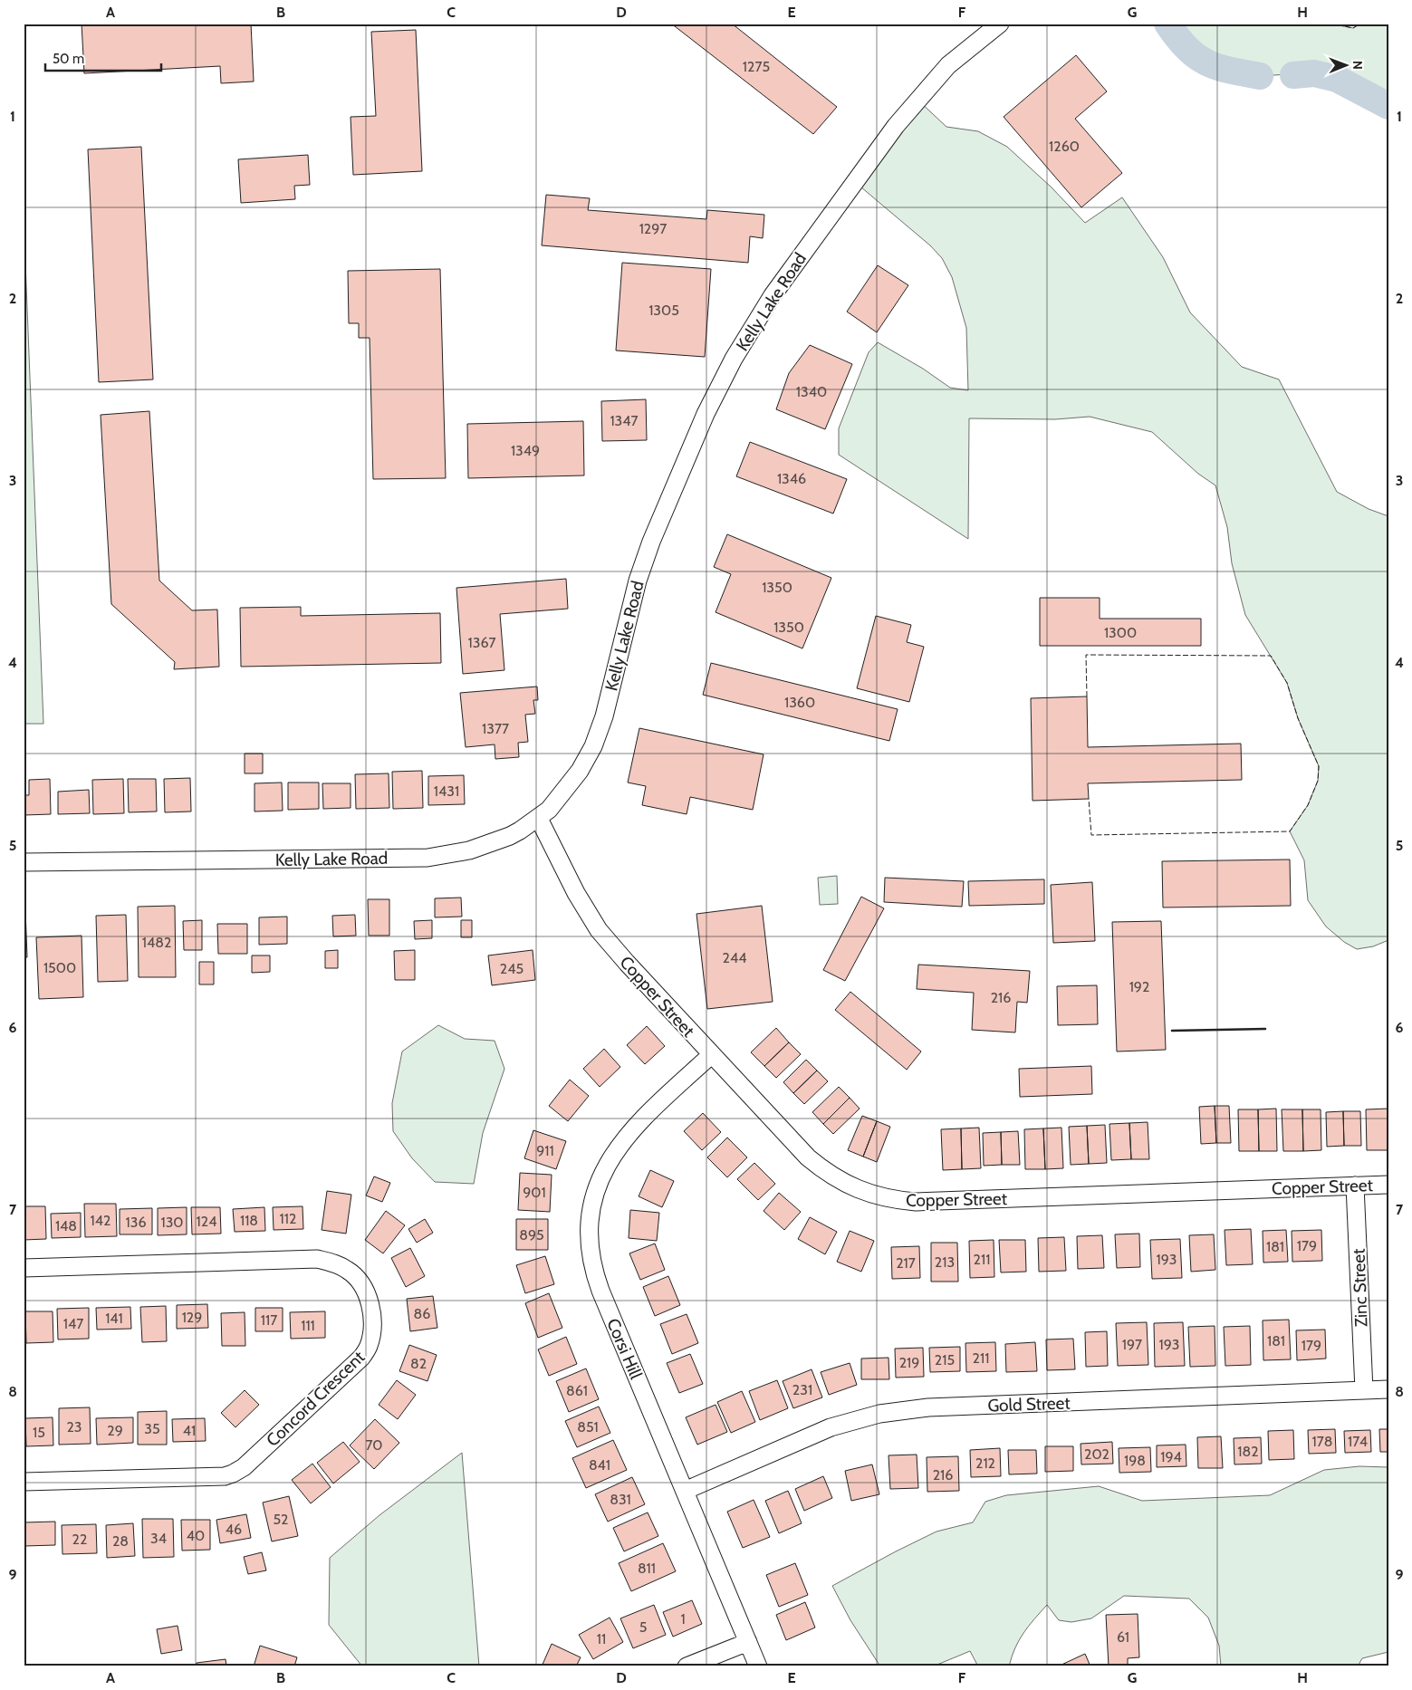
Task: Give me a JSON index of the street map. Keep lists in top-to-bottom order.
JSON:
{
  "streets": {
    "street": [
      "Kelly Lake Road",
      "Copper Street",
      "Zinc Street",
      "Corsi Hill",
      "Concord Crescent",
      "Gold Street"
    ]
  },
  "crossings": [
    ["Kelly Lake Road", "Copper Street"],
    ["Copper Street", "Zinc Street"],
    ["Copper Street", "Corsi Hill"],
    ["Zinc Street", "Gold Street"],
    ["Corsi Hill", "Gold Street"]
  ],
  "house_numbers": [
    "1275",
    "1260",
    "1297",
    "1305",
    "1340",
    "1347",
    "1349",
    "1346",
    "1350",
    "1350",
    "1300",
    "1367",
    "1360",
    "1377",
    "1431",
    "1482",
    "244",
    "1500",
    "245",
    "192",
    "216",
    "911",
    "901",
    "112",
    "142",
    "118",
    "124",
    "136",
    "130",
    "148",
    "895",
    "179",
    "181",
    "211",
    "193",
    "213",
    "217",
    "86",
    "129",
    "141",
    "117",
    "147",
    "111",
    "181",
    "197",
    "193",
    "179",
    "211",
    "215",
    "219",
    "82",
    "231",
    "861",
    "23",
    "851",
    "35",
    "29",
    "41",
    "15",
    "178",
    "174",
    "70",
    "182",
    "202",
    "194",
    "198",
    "212",
    "841",
    "216",
    "831",
    "52",
    "46",
    "40",
    "34",
    "22",
    "28",
    "811",
    "1",
    "5",
    "61",
    "11"
  ],
  "scale_bar": "50 m",
  "north": "right",
  "grid": {
    "columns": [
      "A",
      "B",
      "C",
      "D",
      "E",
      "F",
      "G",
      "H"
    ],
    "rows": [
      "1",
      "2",
      "3",
      "4",
      "5",
      "6",
      "7",
      "8",
      "9"
    ]
  }
}
